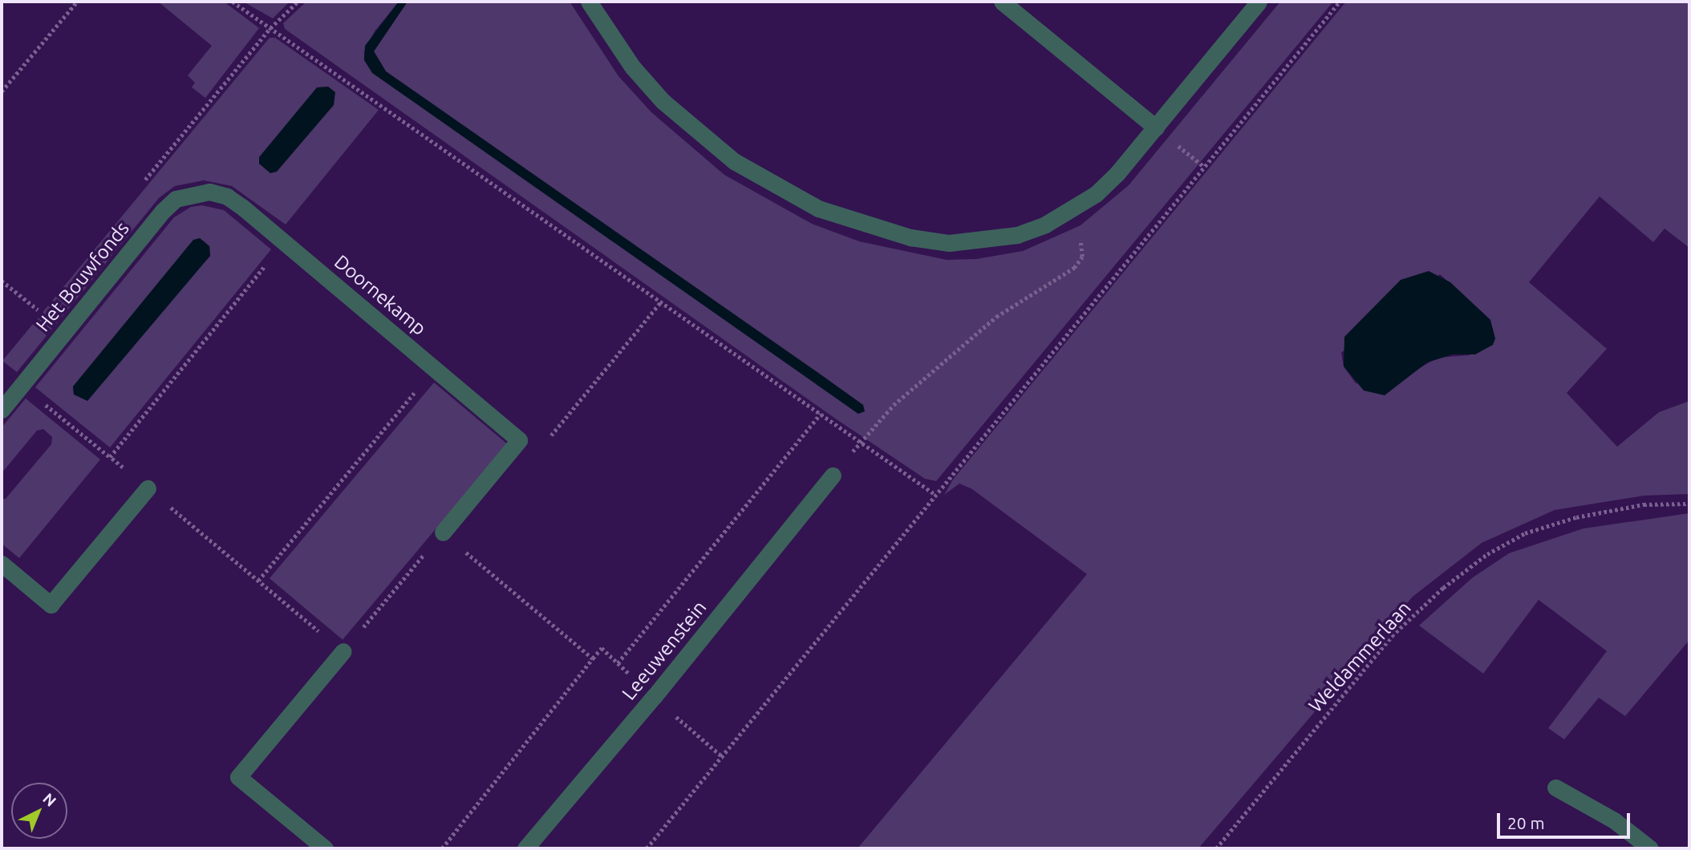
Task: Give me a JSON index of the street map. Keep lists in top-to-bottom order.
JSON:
{
  "streets": {
    "street": ["Het Bouwfonds", "Doornekamp", "Leeuwenstein"],
    "path": ["Weldammerlaan"]
  },
  "crossings": [
    ["Het Bouwfonds", "Doornekamp"]
  ],
  "scale_bar": "20 m",
  "north": "top right"
}
